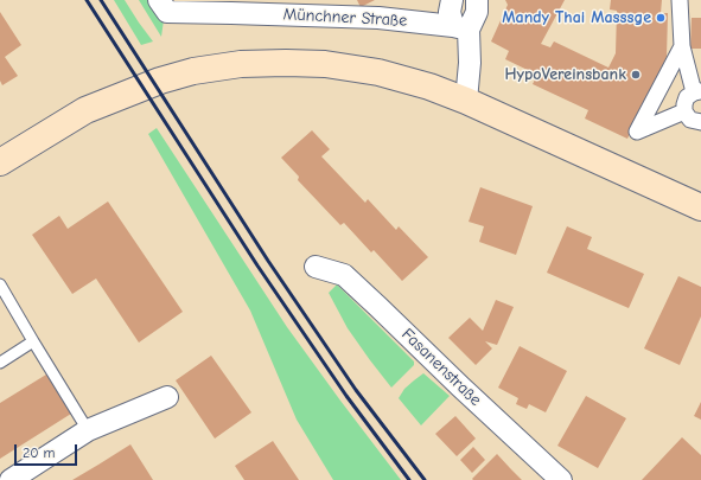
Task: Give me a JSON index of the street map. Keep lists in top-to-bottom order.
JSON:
{
  "streets": {
    "street": ["Münchner Straße", "Fasanenstraße"]
  },
  "places": ["Mandy Thai Masssge", "HypoVereinsbank"],
  "scale_bar": "20 m"
}
